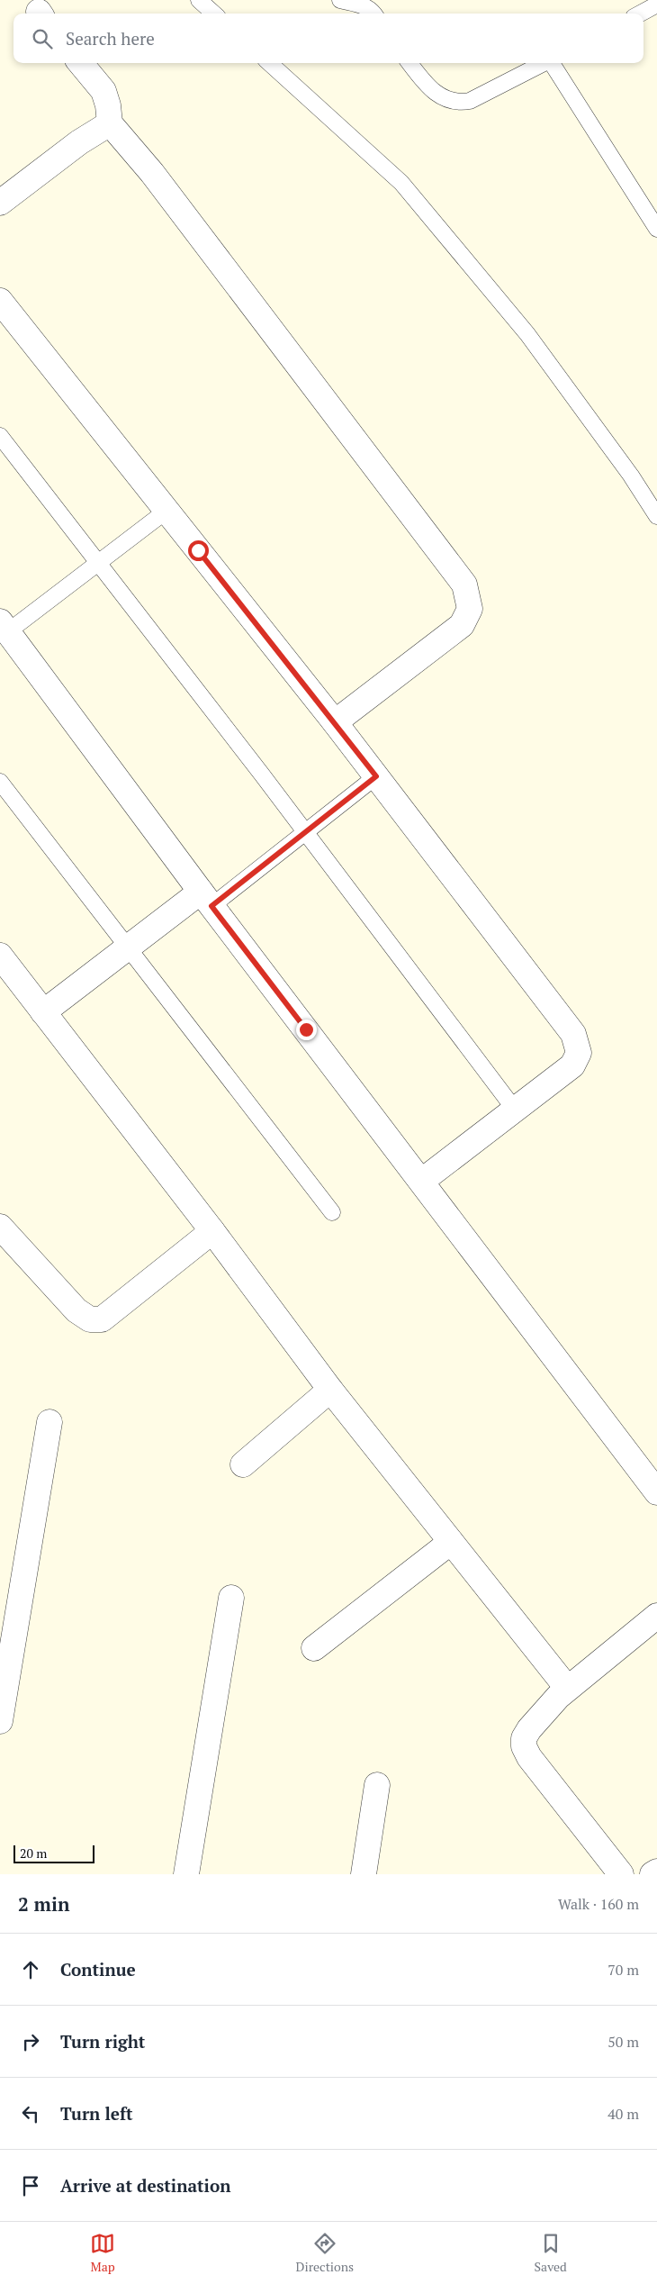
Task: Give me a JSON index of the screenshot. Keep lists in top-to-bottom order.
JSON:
{
  "scale_bar": "20 m",
  "page": {
    "search": "Search here",
    "scale": "20 m",
    "heading": ["2 min", "Walk · 160 m"],
    "list": [
      ["Continue", "70 m"],
      ["Turn right", "50 m"],
      ["Turn left", "40 m"],
      "Arrive at destination"
    ],
    "nav": ["Map", "Directions", "Saved"]
  }
}
